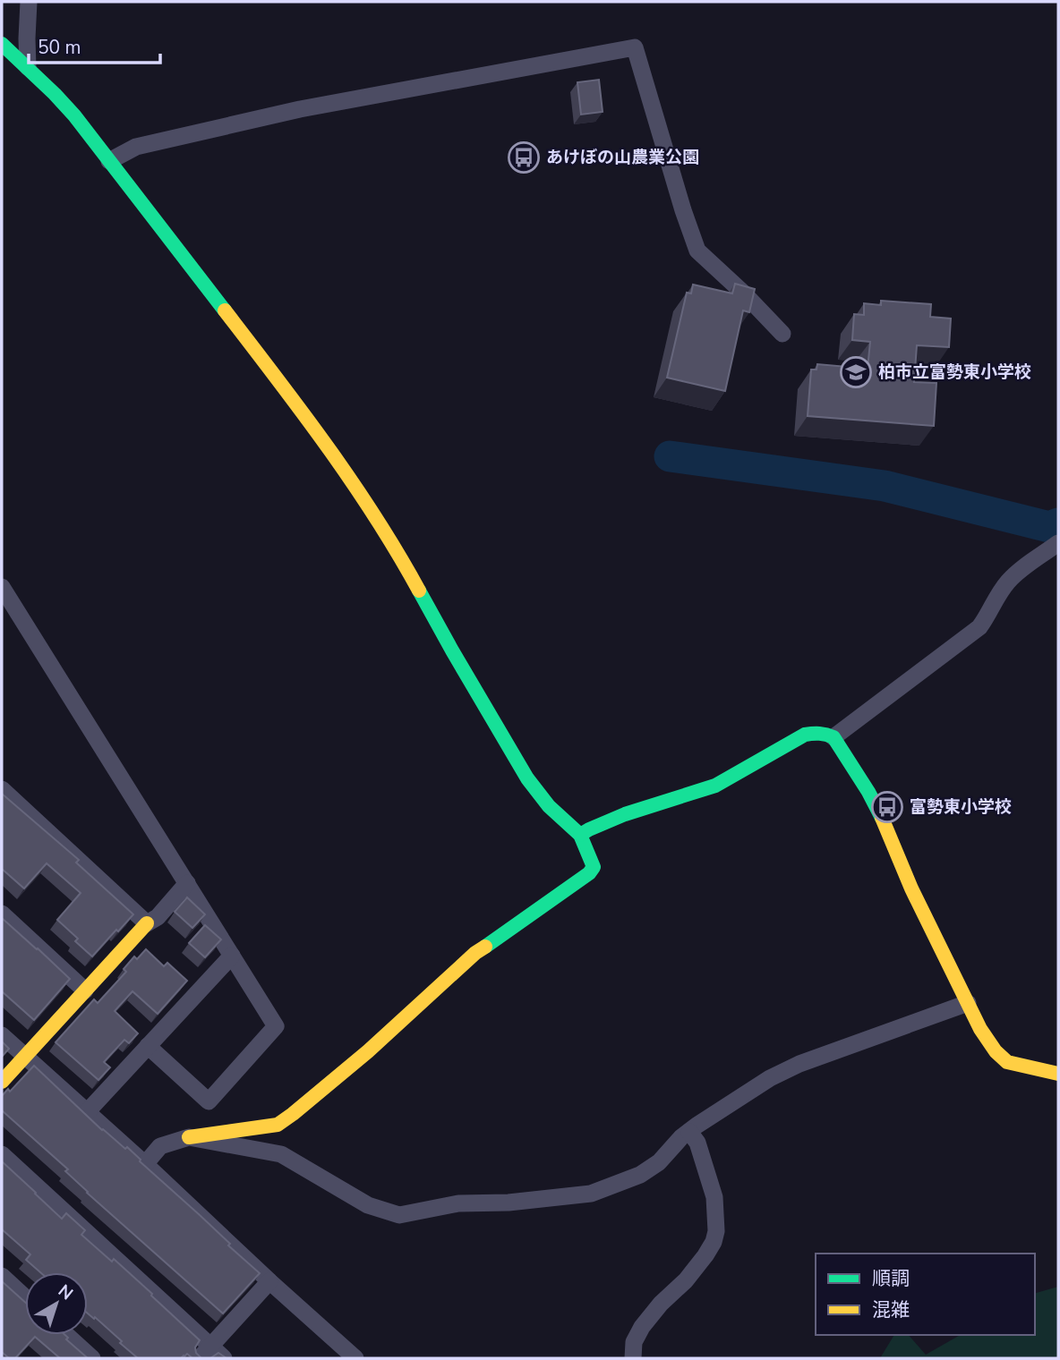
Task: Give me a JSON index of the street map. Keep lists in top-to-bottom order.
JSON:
{
  "places": {
    "bus stop": ["あけぼの山農業公園", "富勢東小学校"],
    "school or university": ["柏市立富勢東小学校"]
  },
  "legend": ["順調", "混雑"],
  "scale_bar": "50 m",
  "north": "top right"
}
